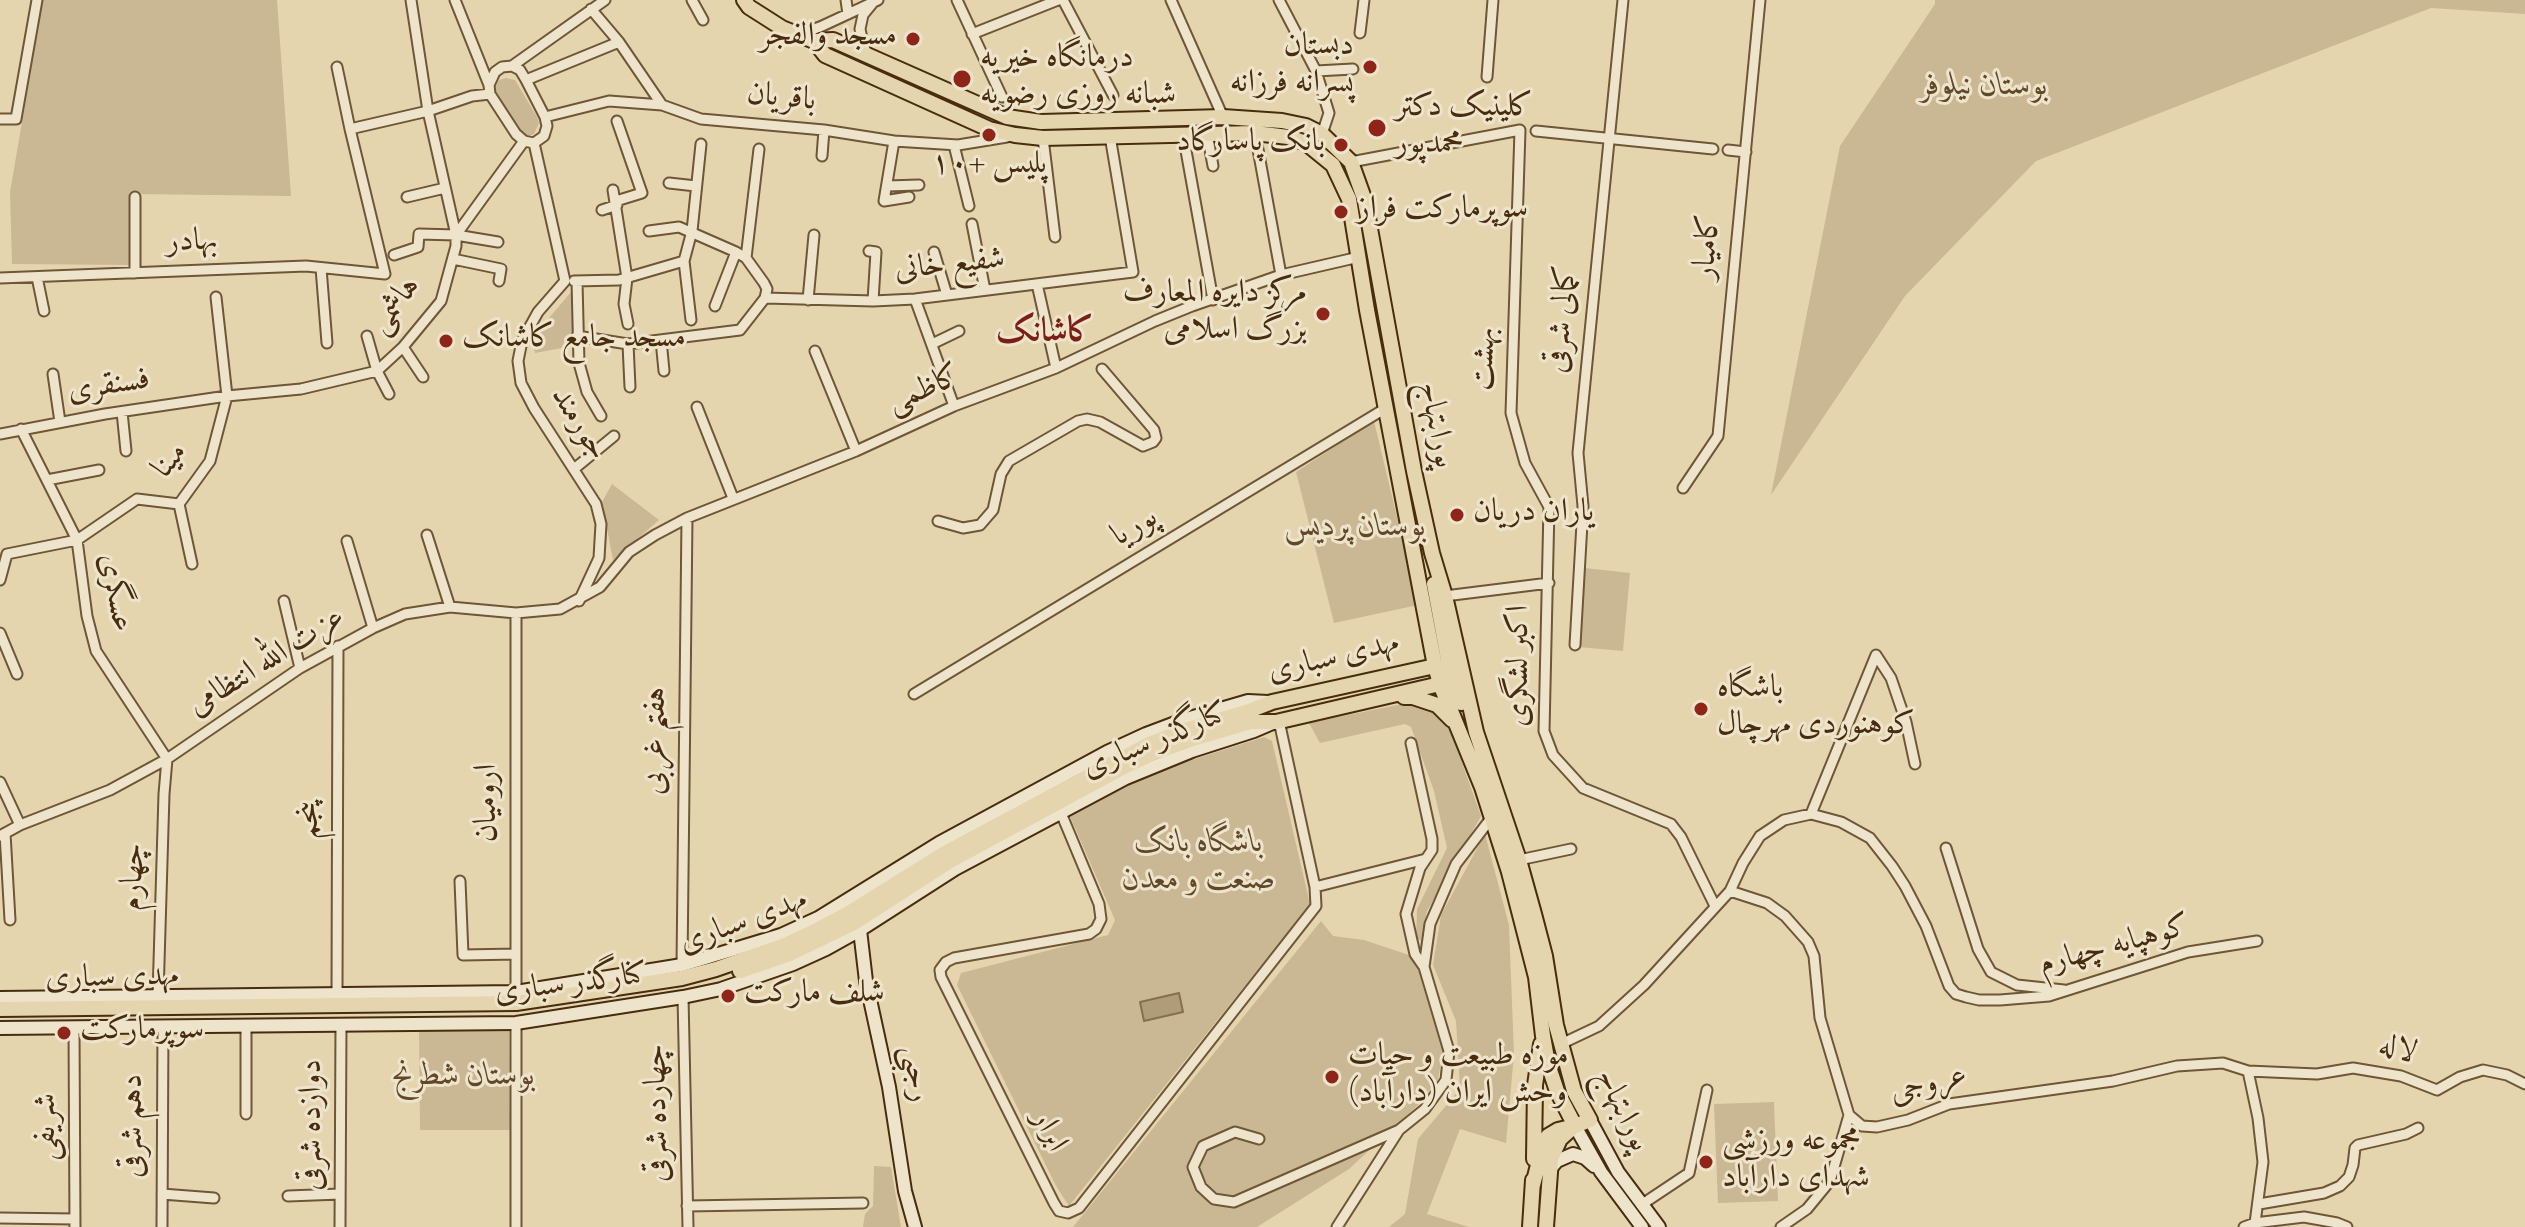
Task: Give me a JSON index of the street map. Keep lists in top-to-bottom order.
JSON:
{
  "streets": {
    "main road": [
      "پورابتهاج",
      "مهدی سباری",
      "کنارگذر سباری",
      "رجبی"
    ],
    "street": [
      "باقریان",
      "بهادر",
      "کامیار",
      "شفیع خانی",
      "هاشمی",
      "کمالی شرقی",
      "بهشت",
      "فسنقری",
      "کاظمی",
      "جورمند",
      "مینا",
      "پوریا",
      "عسگری",
      "عزت الله انتظامی",
      "اکبر لشگری",
      "هفتم غربی",
      "ارومیان",
      "پنجم",
      "چهارم",
      "کوهپایه چهارم",
      "لاله",
      "عروجی",
      "چهارده شرقی",
      "دوازده شرقی",
      "دهم شرقی",
      "شریفی",
      "ابرار"
    ]
  },
  "crossings": [
    ["باقریان", "هاشمی"],
    ["باقریان", "پورابتهاج"],
    ["شفیع خانی", "پورابتهاج"],
    ["هاشمی", "فسنقری"],
    ["هاشمی", "مینا"],
    ["بهشت", "پورابتهاج"],
    ["بهشت", "اکبر لشگری"],
    ["فسنقری", "مینا"],
    ["فسنقری", "عسگری"],
    ["کاظمی", "جورمند"],
    ["کاظمی", "پورابتهاج"],
    ["کاظمی", "عزت الله انتظامی"],
    ["کاظمی", "هفتم غربی"],
    ["جورمند", "عزت الله انتظامی"],
    ["پورابتهاج", "پوریا"],
    ["پورابتهاج", "مهدی سباری"],
    ["مینا", "عسگری"],
    ["عسگری", "عزت الله انتظامی"],
    ["عسگری", "چهارم"],
    ["مهدی سباری", "هفتم غربی"],
    ["مهدی سباری", "کنارگذر سباری"],
    ["مهدی سباری", "ارومیان"],
    ["مهدی سباری", "چهارده شرقی"],
    ["عزت الله انتظامی", "ارومیان"],
    ["عزت الله انتظامی", "پنجم"],
    ["عزت الله انتظامی", "چهارم"],
    ["هفتم غربی", "کنارگذر سباری"],
    ["هفتم غربی", "چهارده شرقی"],
    ["کنارگذر سباری", "ارومیان"],
    ["کنارگذر سباری", "پنجم"],
    ["کنارگذر سباری", "چهارم"],
    ["کنارگذر سباری", "رجبی"],
    ["کنارگذر سباری", "چهارده شرقی"],
    ["کنارگذر سباری", "دوازده شرقی"],
    ["کنارگذر سباری", "دهم شرقی"],
    ["کنارگذر سباری", "شریفی"],
    ["کنارگذر سباری", "ابرار"],
    ["لاله", "عروجی"]
  ],
  "districts": ["کاشانک"],
  "parks": [
    "بوستان نیلوفر",
    "بوستان پردیس",
    "باشگاه بانک صنعت و معدن",
    "بوستان شطرنج"
  ],
  "places": [
    "مسجد والفجر",
    "دبستان پسرانه فرزانه",
    "درمانگاه خیریه شبانه روزی رضویه",
    "کلینیک دکتر محمدپور",
    "پلیس +۱۰",
    "بانک پاسارگاد",
    "سوپرمارکت فراز",
    "مرکز دایره المعارف بزرگ اسلامی",
    "مسجد جامع کاشانک",
    "یاران دریان",
    "باشگاه کوهنوردی مهرچال",
    "شلف مارکت",
    "سوپرمارکت",
    "موزه طبیعت و حیات وحش ایران (دارآباد)",
    "مجموعه ورزشی شهدای دارآباد"
  ]
}
